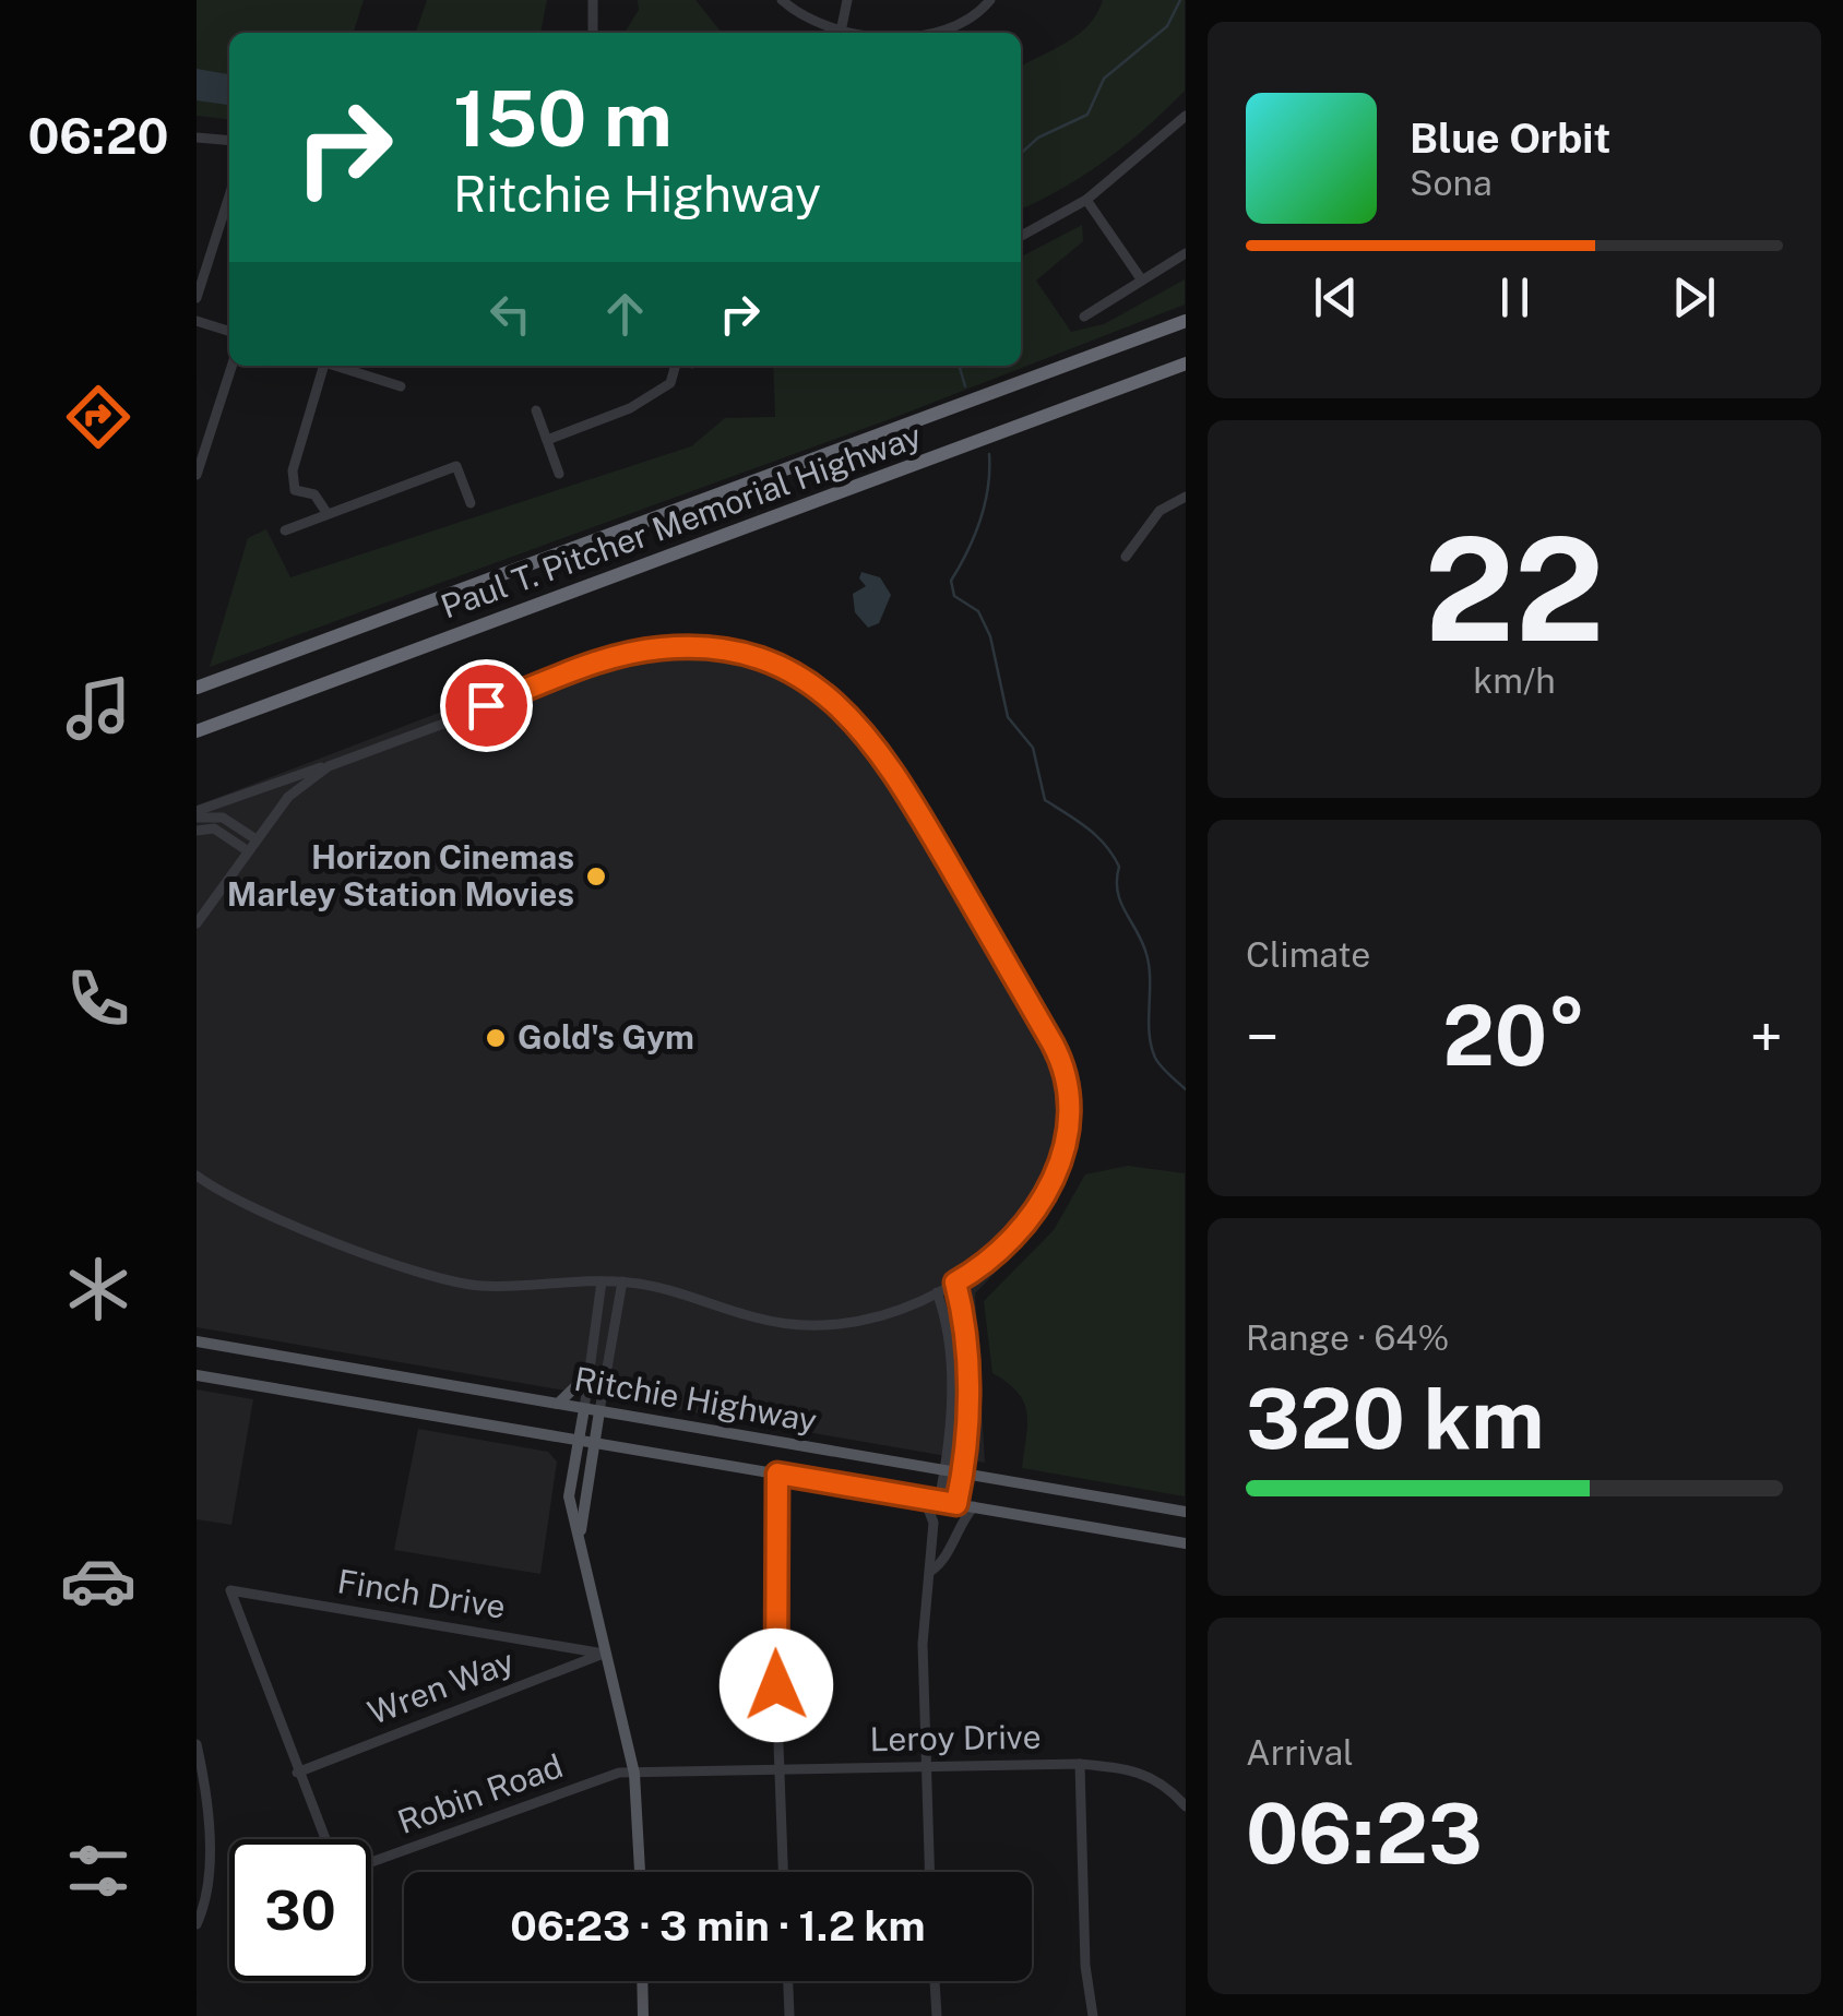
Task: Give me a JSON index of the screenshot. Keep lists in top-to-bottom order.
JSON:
{
  "streets": {
    "highway": ["Paul T. Pitcher Memorial Highway"],
    "main road": ["Ritchie Highway"],
    "street": [
      "Finch Drive",
      "Wren Way",
      "Leroy Drive",
      "Robin Road"
    ]
  },
  "crossings": [
    ["Finch Drive", "Wren Way"],
    ["Leroy Drive", "Robin Road"]
  ],
  "places": ["Horizon Cinemas Marley Station Movies", "Gold's Gym"],
  "page": {
    "tabs": "06:20",
    "turn": ["150 m", "Ritchie Highway"],
    "song": ["Blue Orbit", "Sona"],
    "tile": [
      ["22", "km/h"],
      "Climate",
      ["Range · 64%", "320 km"],
      ["Arrival", "06:23"]
    ],
    "heat": ["−", "20°", "+"],
    "limit": "30",
    "trip": "06:23 · 3 min · 1.2 km"
  }
}
